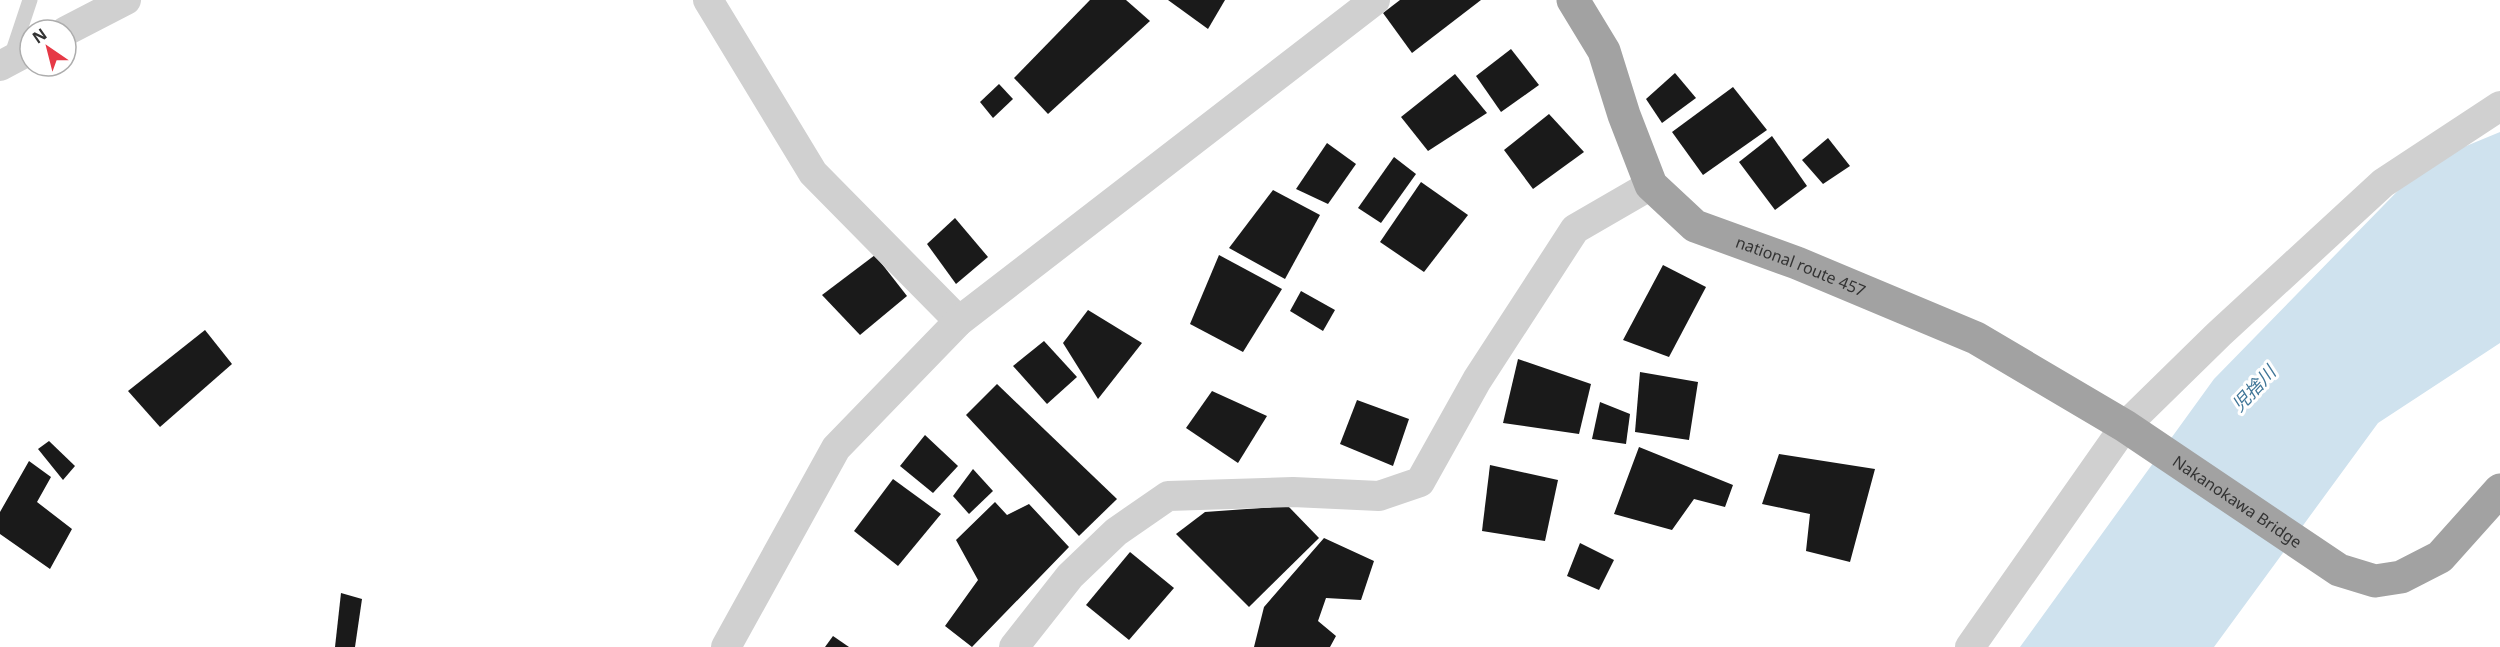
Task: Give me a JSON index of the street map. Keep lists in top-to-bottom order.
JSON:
{
  "streets": {
    "highway": ["national route 457", "Nakanokawa Bridge"]
  },
  "crossings": [
    ["national route 457", "Nakanokawa Bridge"]
  ],
  "water": ["児捨川"],
  "north": "top left"
}
